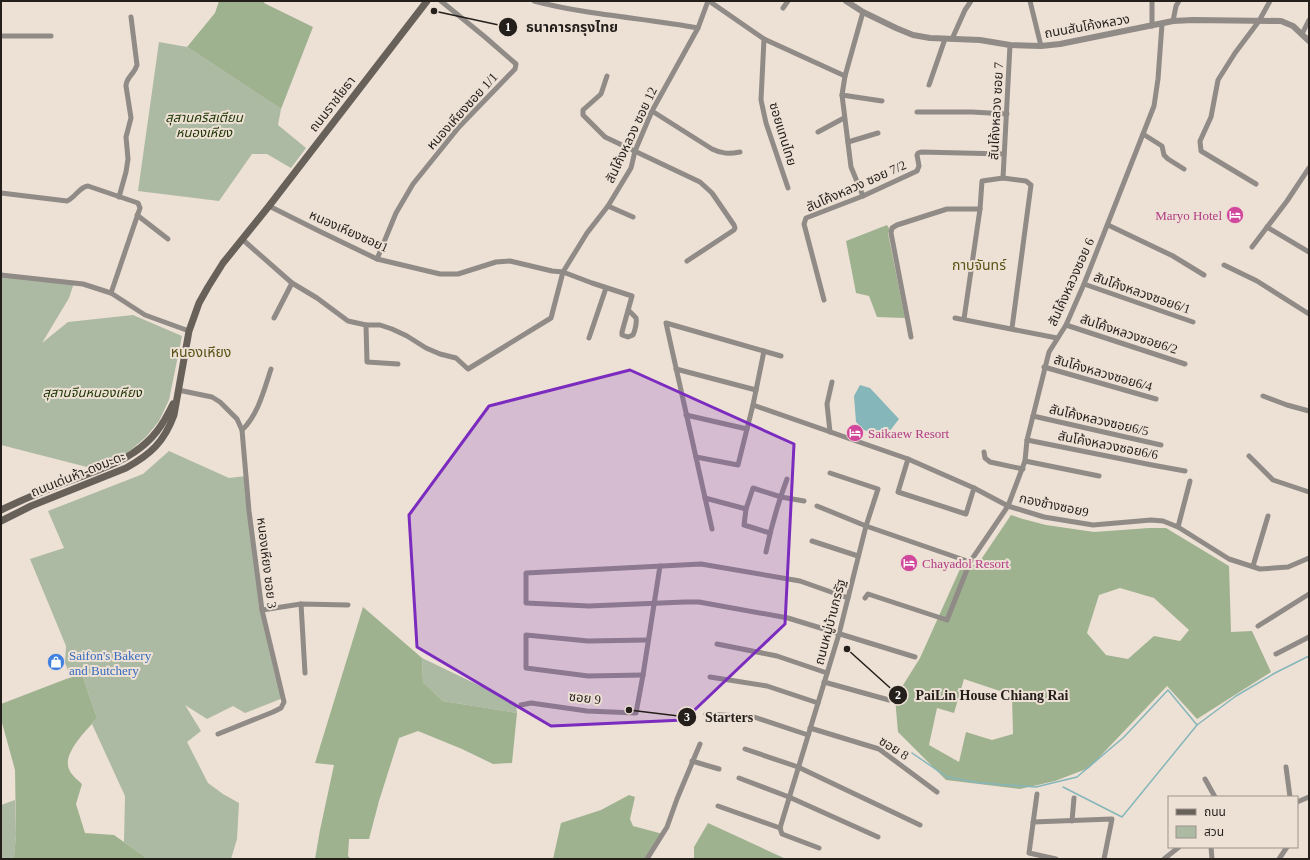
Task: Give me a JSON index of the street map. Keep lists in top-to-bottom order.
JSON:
{
  "streets": {
    "main road": ["ถนนราชโยธา", "ถนนเด่นห้า-ดงมะดะ"],
    "street": [
      "ถนนสันโค้งหลวง",
      "หนองเหียงซอย 1/1",
      "สันโค้งหลวง ซอย 7",
      "ซอยแทนไทย",
      "สันโค้งหลวง ซอย 12",
      "สันโค้งหลวง ซอย 7/2",
      "หนองเหียงซอย1",
      "สันโค้งหลวงซอย 6",
      "สันโค้งหลวงซอย6/1",
      "สันโค้งหลวงซอย6/2",
      "สันโค้งหลวงซอย6/4",
      "สันโค้งหลวงซอย6/5",
      "สันโค้งหลวงซอย6/6",
      "กองช้างซอย9",
      "หนองเหียง ซอย 3",
      "ถนนหมู่บ้านกรรัฐ",
      "ซอย 9",
      "ซอย 8"
    ]
  },
  "crossings": [
    ["ถนนสันโค้งหลวง", "สันโค้งหลวง ซอย 7"],
    ["ถนนสันโค้งหลวง", "สันโค้งหลวงซอย 6"],
    ["ถนนราชโยธา", "หนองเหียงซอย1"],
    ["ถนนราชโยธา", "ถนนเด่นห้า-ดงมะดะ"],
    ["หนองเหียงซอย 1/1", "หนองเหียงซอย1"],
    ["สันโค้งหลวง ซอย 7", "สันโค้งหลวง ซอย 7/2"],
    ["สันโค้งหลวง ซอย 12", "หนองเหียงซอย1"],
    ["สันโค้งหลวงซอย 6", "สันโค้งหลวงซอย6/1"],
    ["สันโค้งหลวงซอย 6", "สันโค้งหลวงซอย6/2"],
    ["สันโค้งหลวงซอย 6", "สันโค้งหลวงซอย6/4"],
    ["สันโค้งหลวงซอย 6", "สันโค้งหลวงซอย6/5"],
    ["สันโค้งหลวงซอย 6", "สันโค้งหลวงซอย6/6"],
    ["สันโค้งหลวงซอย 6", "กองช้างซอย9"],
    ["ถนนเด่นห้า-ดงมะดะ", "หนองเหียง ซอย 3"],
    ["ถนนหมู่บ้านกรรัฐ", "ซอย 8"]
  ],
  "districts": ["กาบจันทร์", "หนองเหียง"],
  "parks": ["สุสานคริสเตียน หนองเหียง", "สุสานจีนหนองเหียง"],
  "places": {
    "other": ["ธนาคารกรุงไทย", "PaiLin House Chiang Rai", "Starters"],
    "hotel": ["Maryo Hotel", "Saikaew Resort", "Chayadol Resort"],
    "shop": ["Saifon's Bakery and Butchery"]
  },
  "legend": ["ถนน", "สวน"]
}
